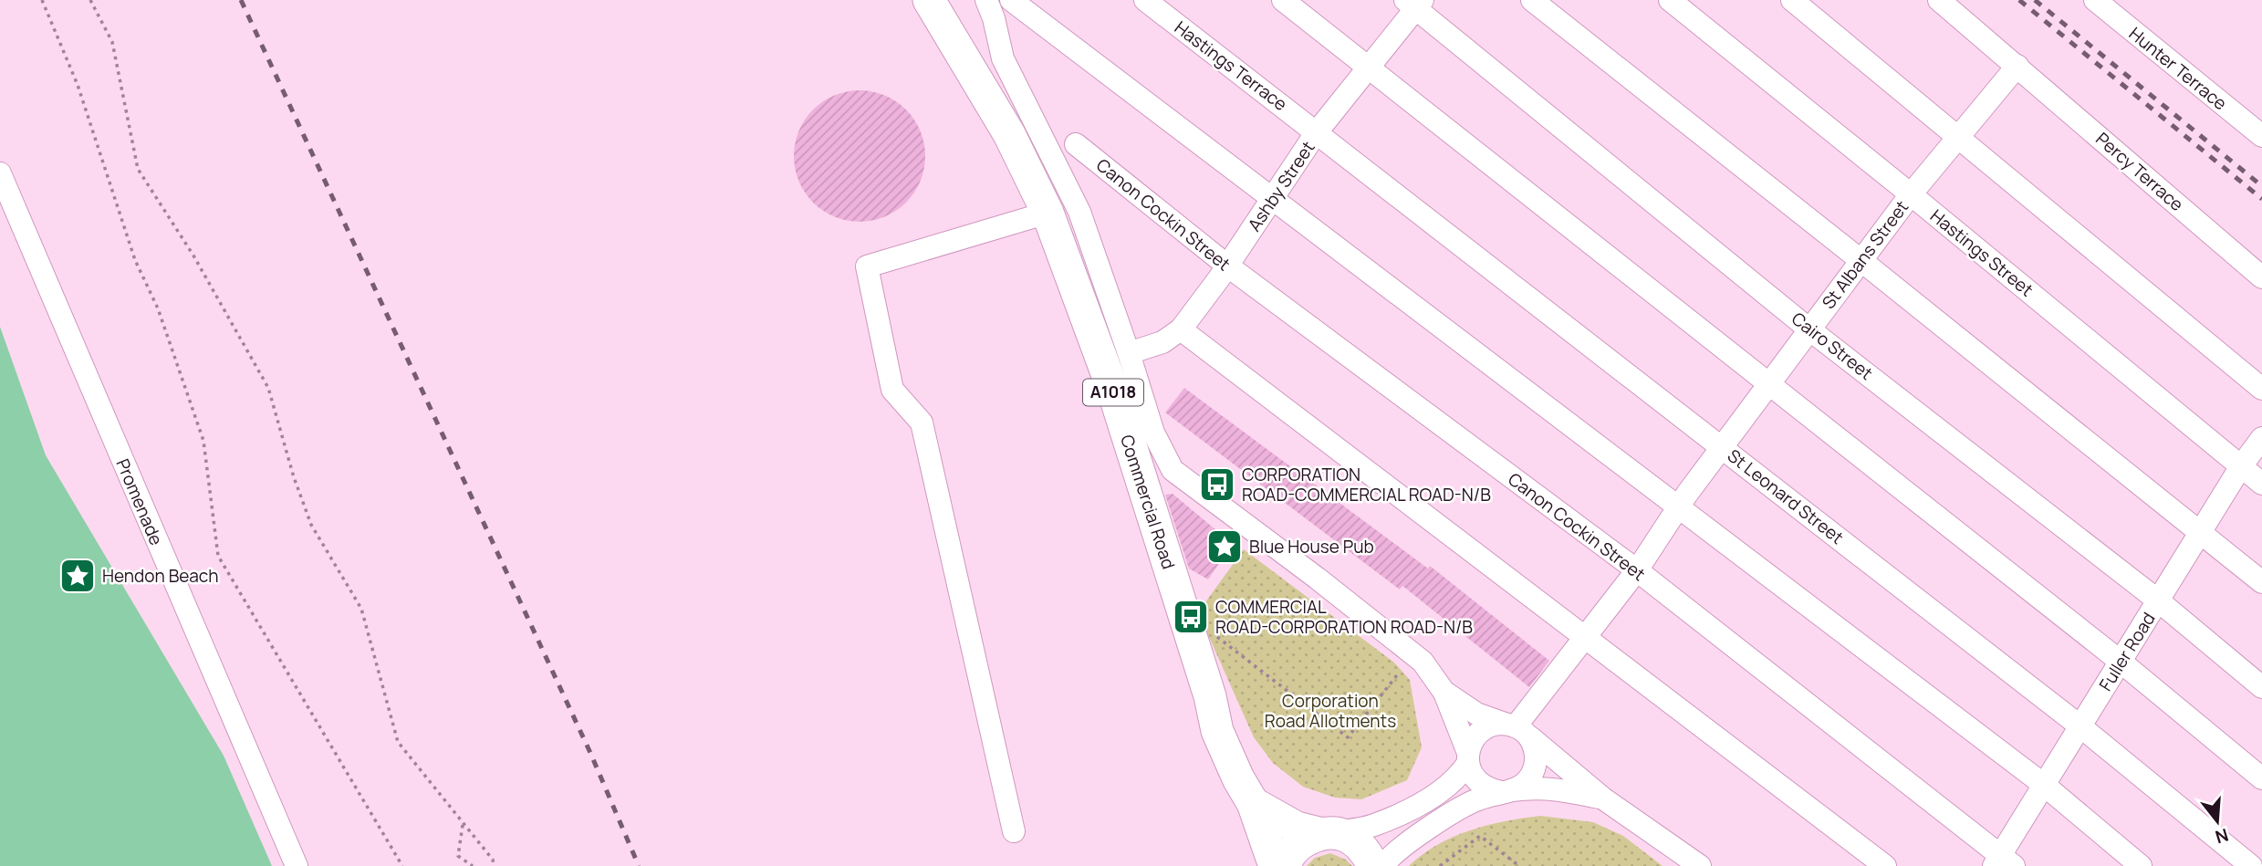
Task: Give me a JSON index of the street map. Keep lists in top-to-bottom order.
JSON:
{
  "streets": {
    "highway": ["A1018", "Commercial Road"],
    "street": [
      "Hastings Terrace",
      "Hunter Terrace",
      "Percy Terrace",
      "Ashby Street",
      "Canon Cockin Street",
      "Hastings Street",
      "St Albans Street",
      "Cairo Street",
      "St Leonard Street",
      "Promenade",
      "Fuller Road"
    ]
  },
  "crossings": [
    ["Hastings Terrace", "Ashby Street"],
    ["Hastings Terrace", "St Leonard Street"],
    ["Percy Terrace", "St Albans Street"],
    ["Ashby Street", "Canon Cockin Street"],
    ["Ashby Street", "Cairo Street"],
    ["Ashby Street", "St Leonard Street"],
    ["Ashby Street", "Commercial Road"],
    ["Canon Cockin Street", "St Albans Street"],
    ["Canon Cockin Street", "Fuller Road"],
    ["Hastings Street", "St Albans Street"],
    ["Hastings Street", "Fuller Road"],
    ["St Albans Street", "Cairo Street"],
    ["St Albans Street", "St Leonard Street"],
    ["Cairo Street", "Fuller Road"],
    ["St Leonard Street", "Fuller Road"]
  ],
  "parks": ["Corporation Road Allotments"],
  "places": {
    "bus stop": ["CORPORATION ROAD-COMMERCIAL ROAD-N/B", "COMMERCIAL ROAD-CORPORATION ROAD-N/B"],
    "place": ["Blue House Pub", "Hendon Beach"]
  },
  "north": "bottom"
}
